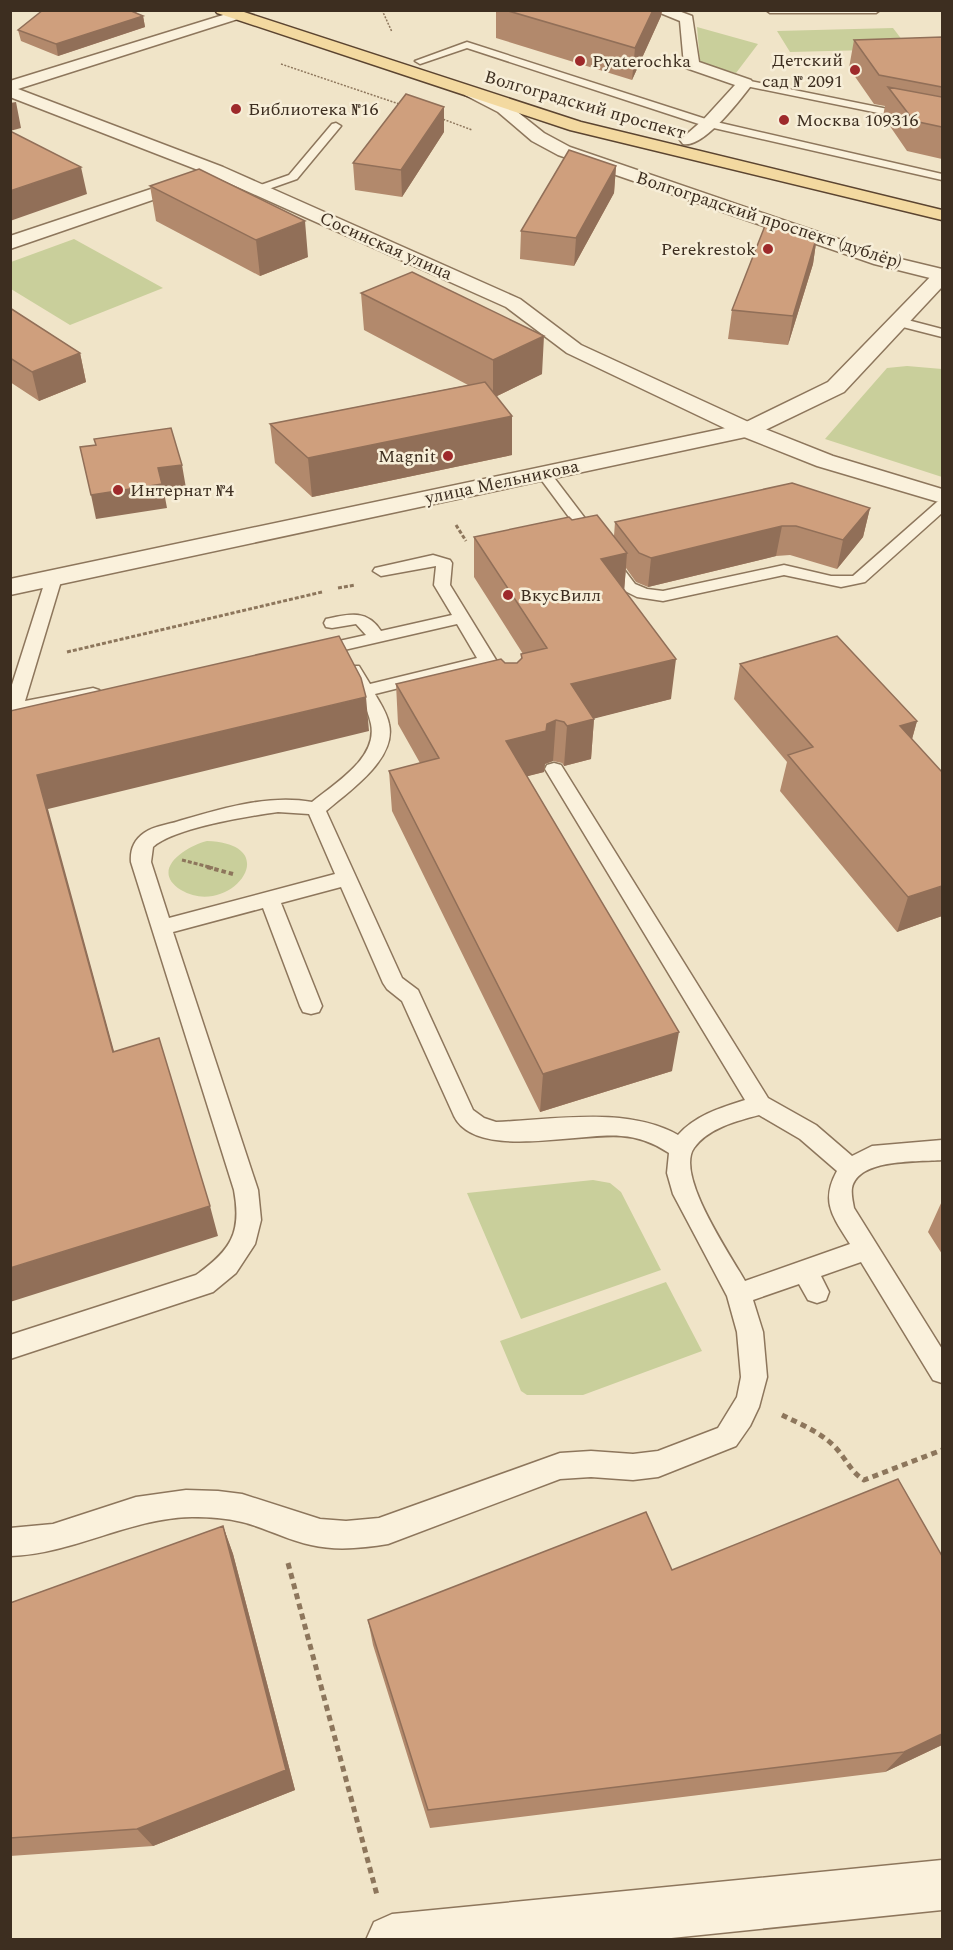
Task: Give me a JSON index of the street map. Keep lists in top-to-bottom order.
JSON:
{
  "streets": {
    "main road": ["Волгоградский проспект"],
    "street": ["Волгоградский проспект (дублёр)", "Сосинская улица", "улица Мельникова"]
  },
  "crossings": [
    ["Волгоградский проспект", "Волгоградский проспект (дублёр)"],
    ["Волгоградский проспект (дублёр)", "улица Мельникова"],
    ["Сосинская улица", "улица Мельникова"]
  ],
  "places": [
    "Pyaterochka",
    "Детский сад № 2091",
    "Библиотека №16",
    "Москва 109316",
    "Perekrestok",
    "Magnit",
    "Интернат №4",
    "ВкусВилл"
  ]
}
